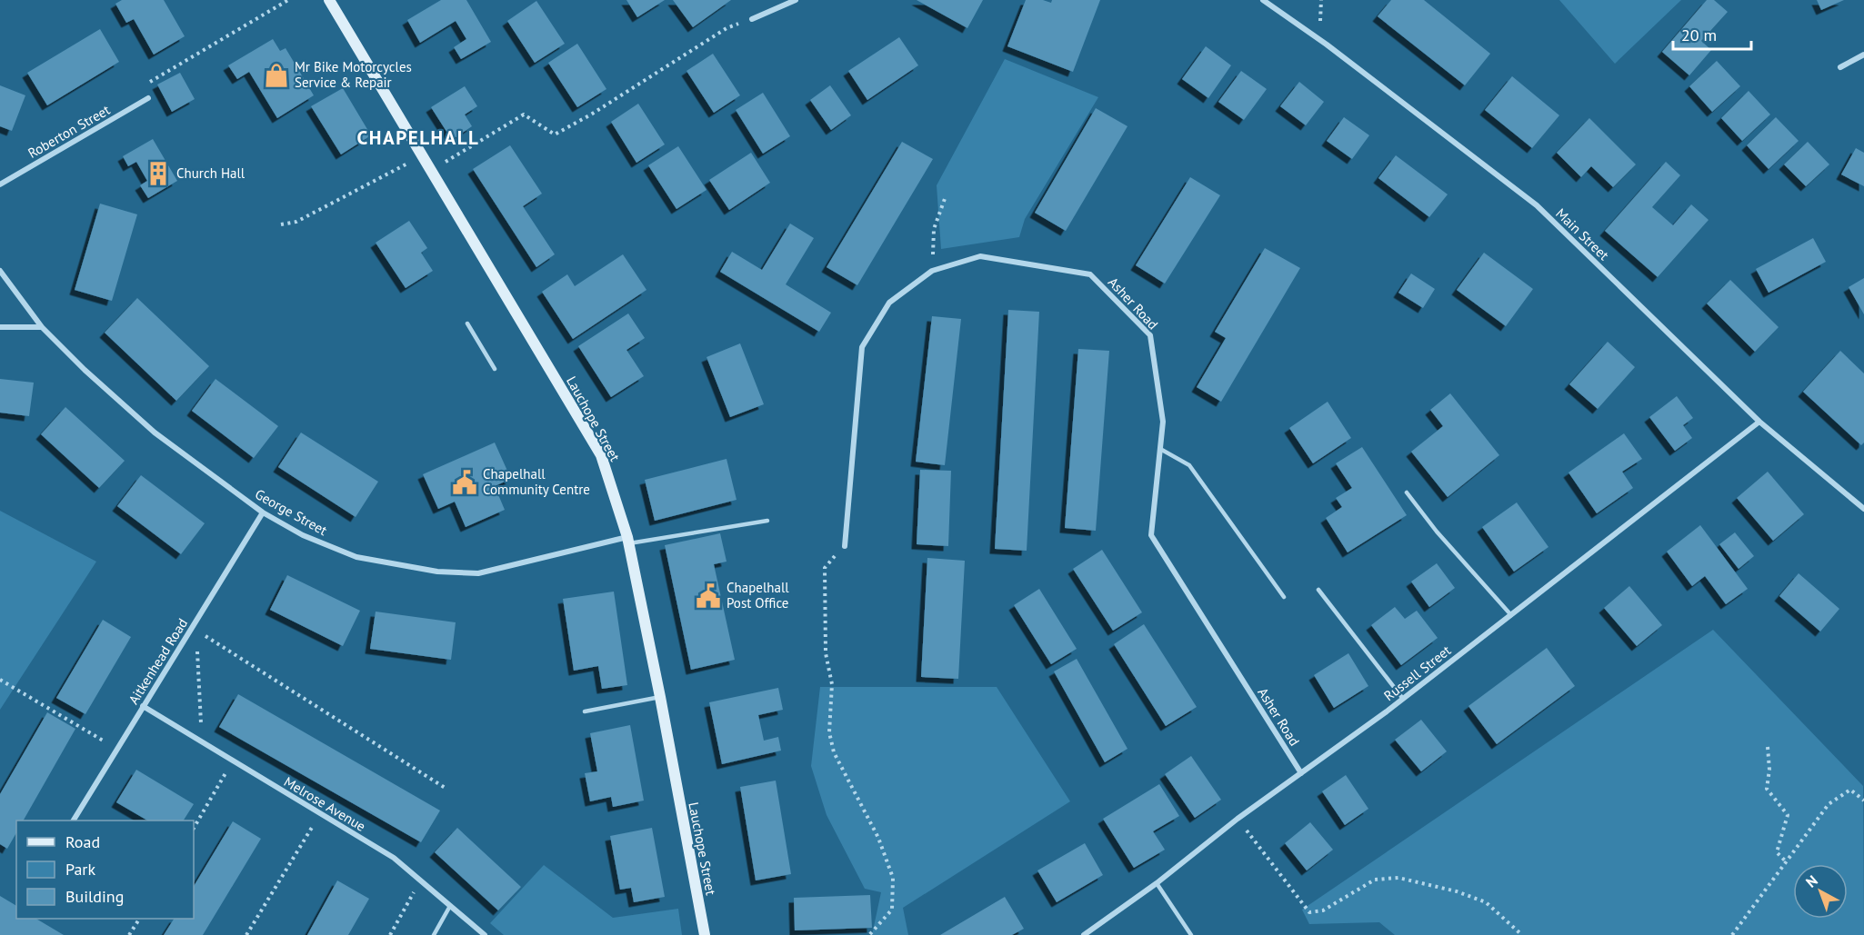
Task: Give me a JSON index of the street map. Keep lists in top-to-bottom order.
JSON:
{
  "streets": {
    "street": [
      "Roberton Street",
      "Main Street",
      "Asher Road",
      "Lauchope Street",
      "George Street",
      "Aitkenhead Road",
      "Russell Street",
      "Melrose Avenue"
    ]
  },
  "crossings": [
    ["Main Street", "Russell Street"],
    ["Asher Road", "Russell Street"],
    ["Lauchope Street", "George Street"],
    ["George Street", "Aitkenhead Road"],
    ["Aitkenhead Road", "Melrose Avenue"]
  ],
  "districts": ["CHAPELHALL"],
  "places": {
    "shop": ["Mr Bike Motorcycles Service & Repair"],
    "building": ["Church Hall"],
    "public building": ["Chapelhall Community Centre", "Chapelhall Post Office"]
  },
  "legend": ["Road", "Park", "Building"],
  "scale_bar": "20 m",
  "north": "top left"
}
